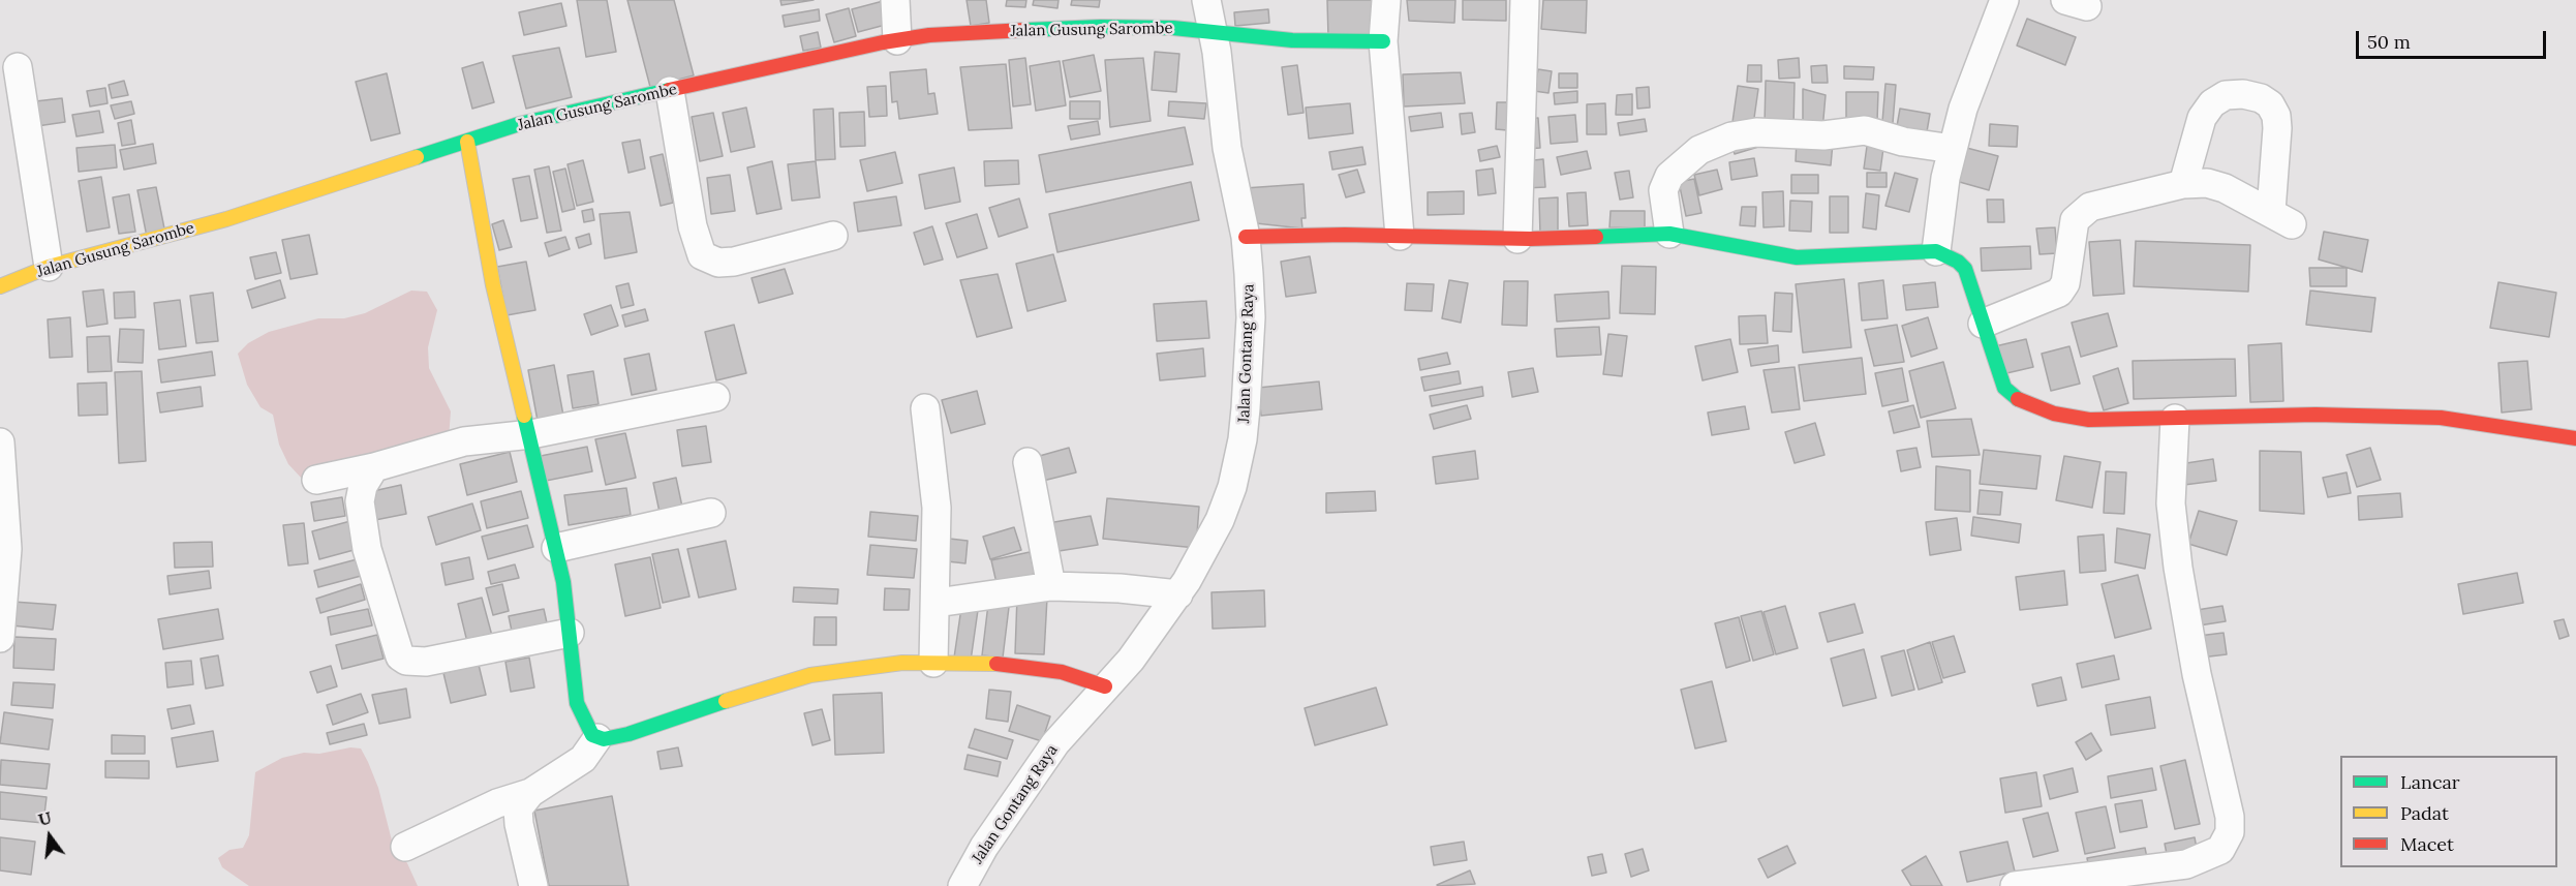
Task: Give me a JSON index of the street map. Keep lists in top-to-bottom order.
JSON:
{
  "streets": {
    "street": ["Jalan Gusung Sarombe", "Jalan Gontang Raya"]
  },
  "crossings": [
    ["Jalan Gusung Sarombe", "Jalan Gontang Raya"]
  ],
  "legend": ["Lancar", "Padat", "Macet"],
  "scale_bar": "50 m",
  "north": "top"
}
